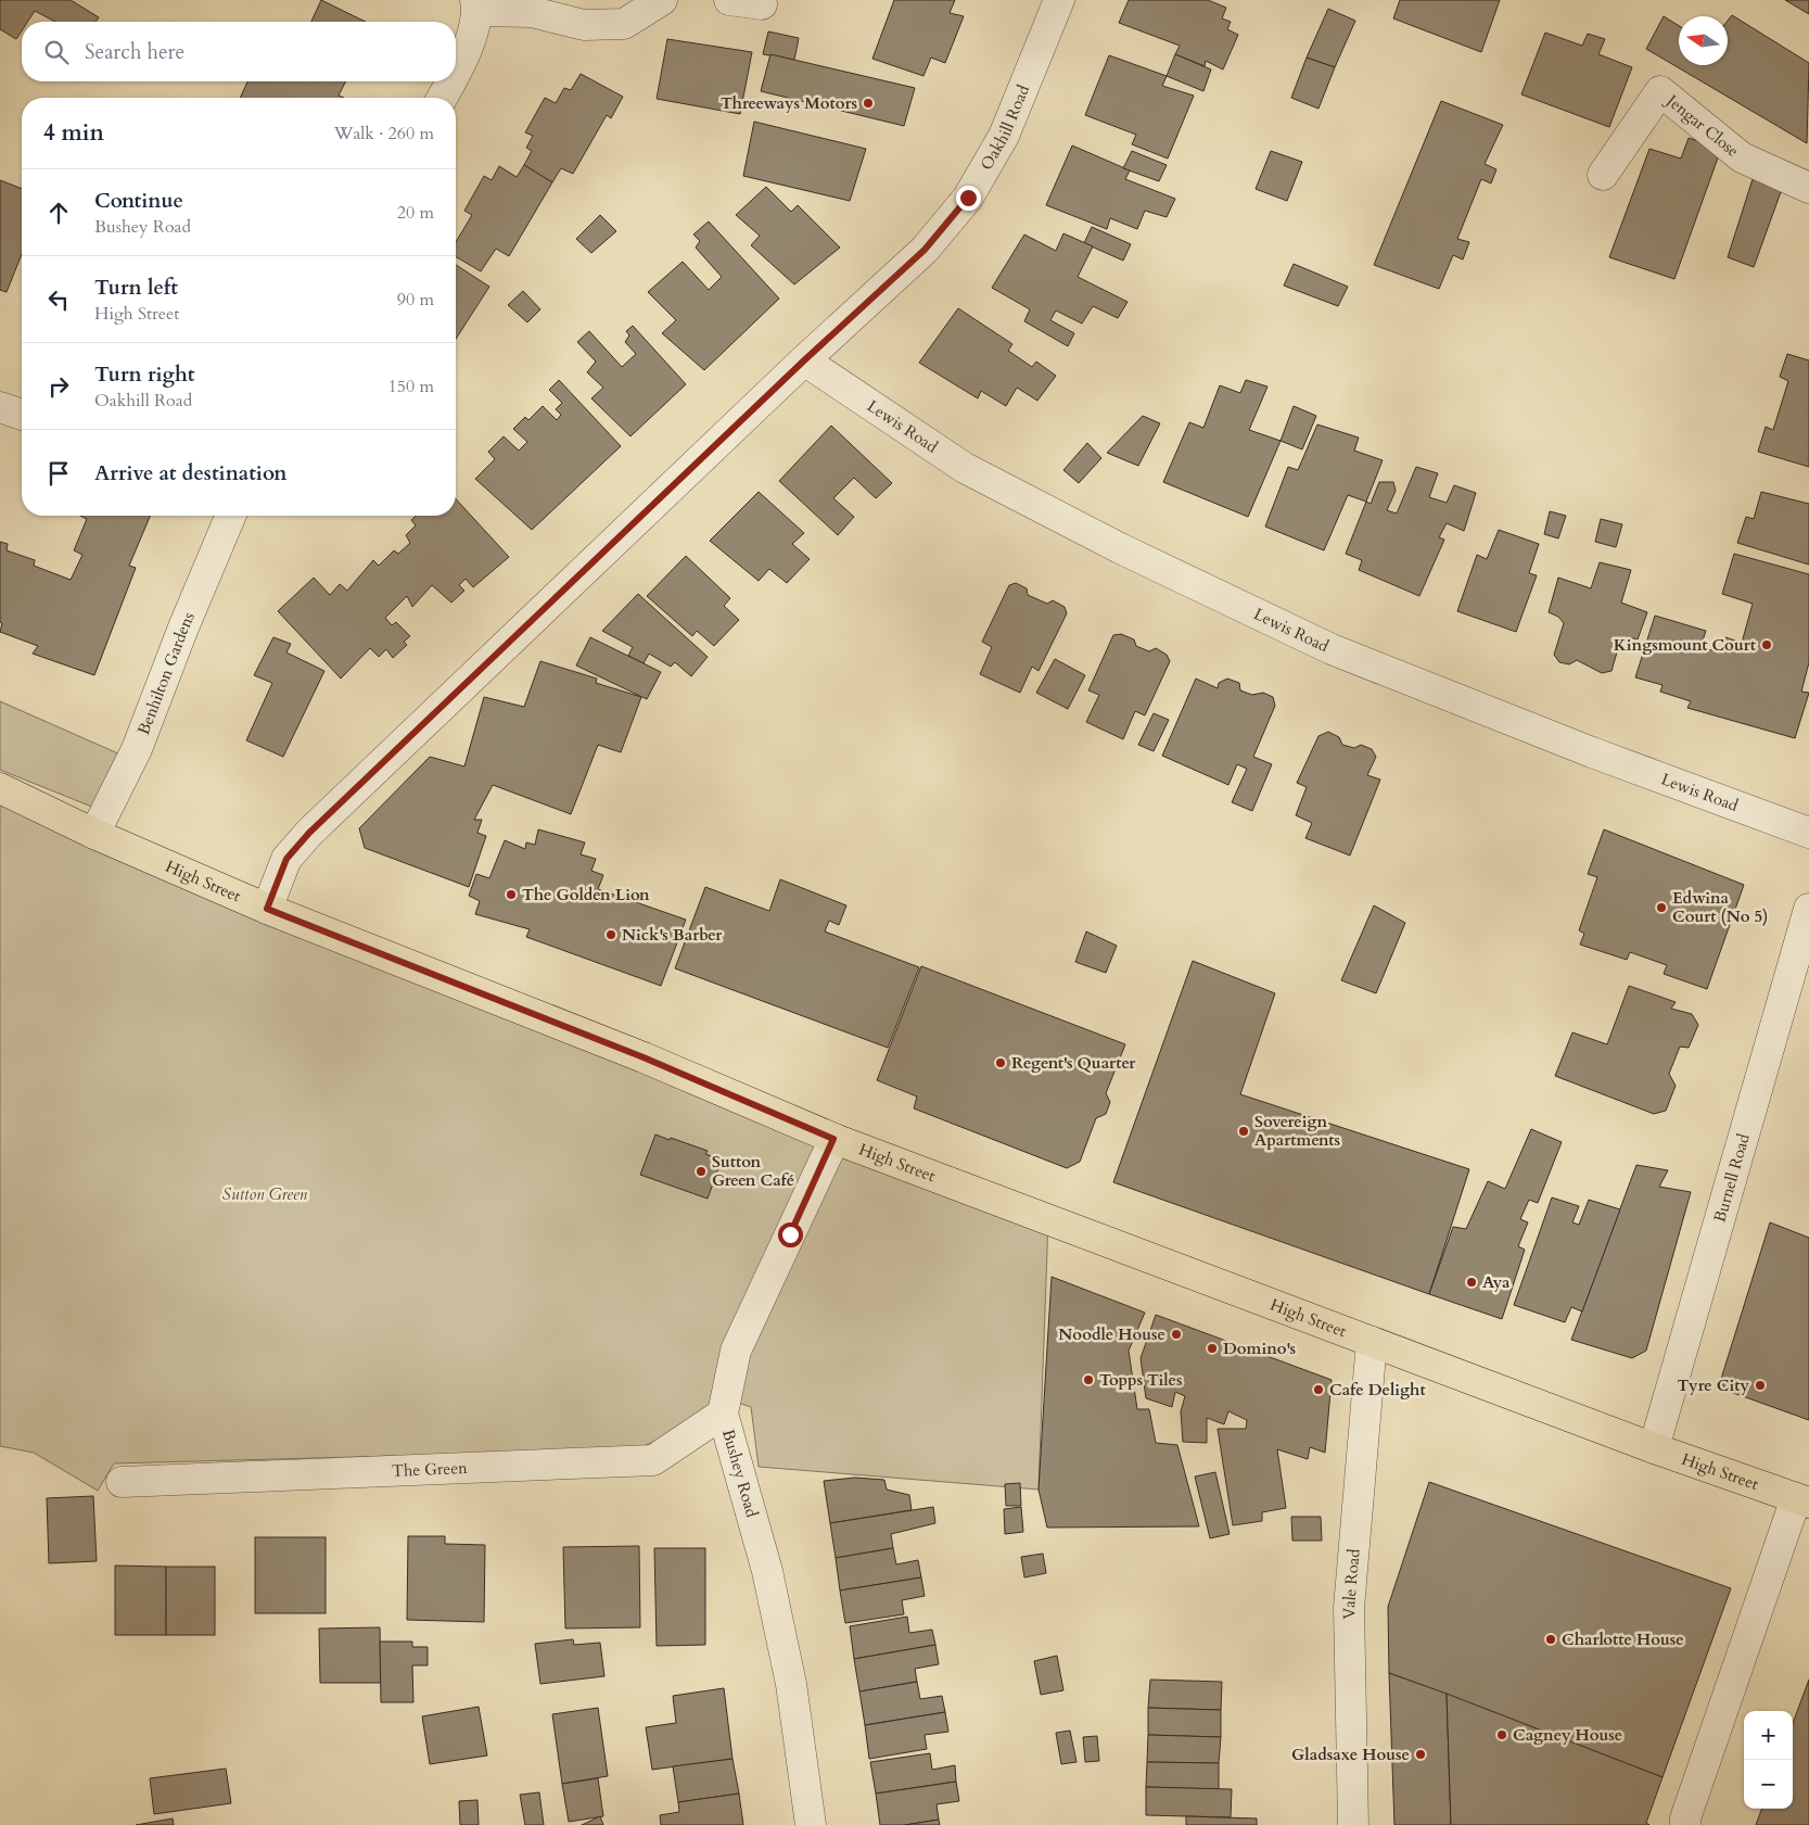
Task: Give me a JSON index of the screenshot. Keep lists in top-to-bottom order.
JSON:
{
  "streets": {
    "main road": ["High Street"],
    "street": [
      "Jengar Close",
      "Oakhill Road",
      "Lewis Road",
      "Benhilton Gardens",
      "Burnell Road",
      "The Green",
      "Bushey Road",
      "Vale Road"
    ]
  },
  "crossings": [
    ["Oakhill Road", "Lewis Road"],
    ["Oakhill Road", "High Street"],
    ["Benhilton Gardens", "High Street"],
    ["High Street", "Burnell Road"],
    ["High Street", "Bushey Road"],
    ["High Street", "Vale Road"],
    ["The Green", "Bushey Road"]
  ],
  "parks": ["Sutton Green"],
  "places": [
    "Threeways Motors",
    "Kingsmount Court",
    "The Golden Lion",
    "Edwina Court (No 5)",
    "Nick's Barber",
    "Regent's Quarter",
    "Sovereign Apartments",
    "Sutton Green Café",
    "Aya",
    "Noodle House",
    "Domino's",
    "Topps Tiles",
    "Tyre City",
    "Cafe Delight",
    "Charlotte House",
    "Cagney House",
    "Gladsaxe House"
  ],
  "north": "left",
  "page": {
    "search": "Search here",
    "heading": ["4 min", "Walk · 260 m"],
    "list": [
      ["Continue", "Bushey Road", "20 m"],
      ["Turn left", "High Street", "90 m"],
      ["Turn right", "Oakhill Road", "150 m"],
      "Arrive at destination"
    ],
    "map_buttons": ["+", "−"]
  }
}
